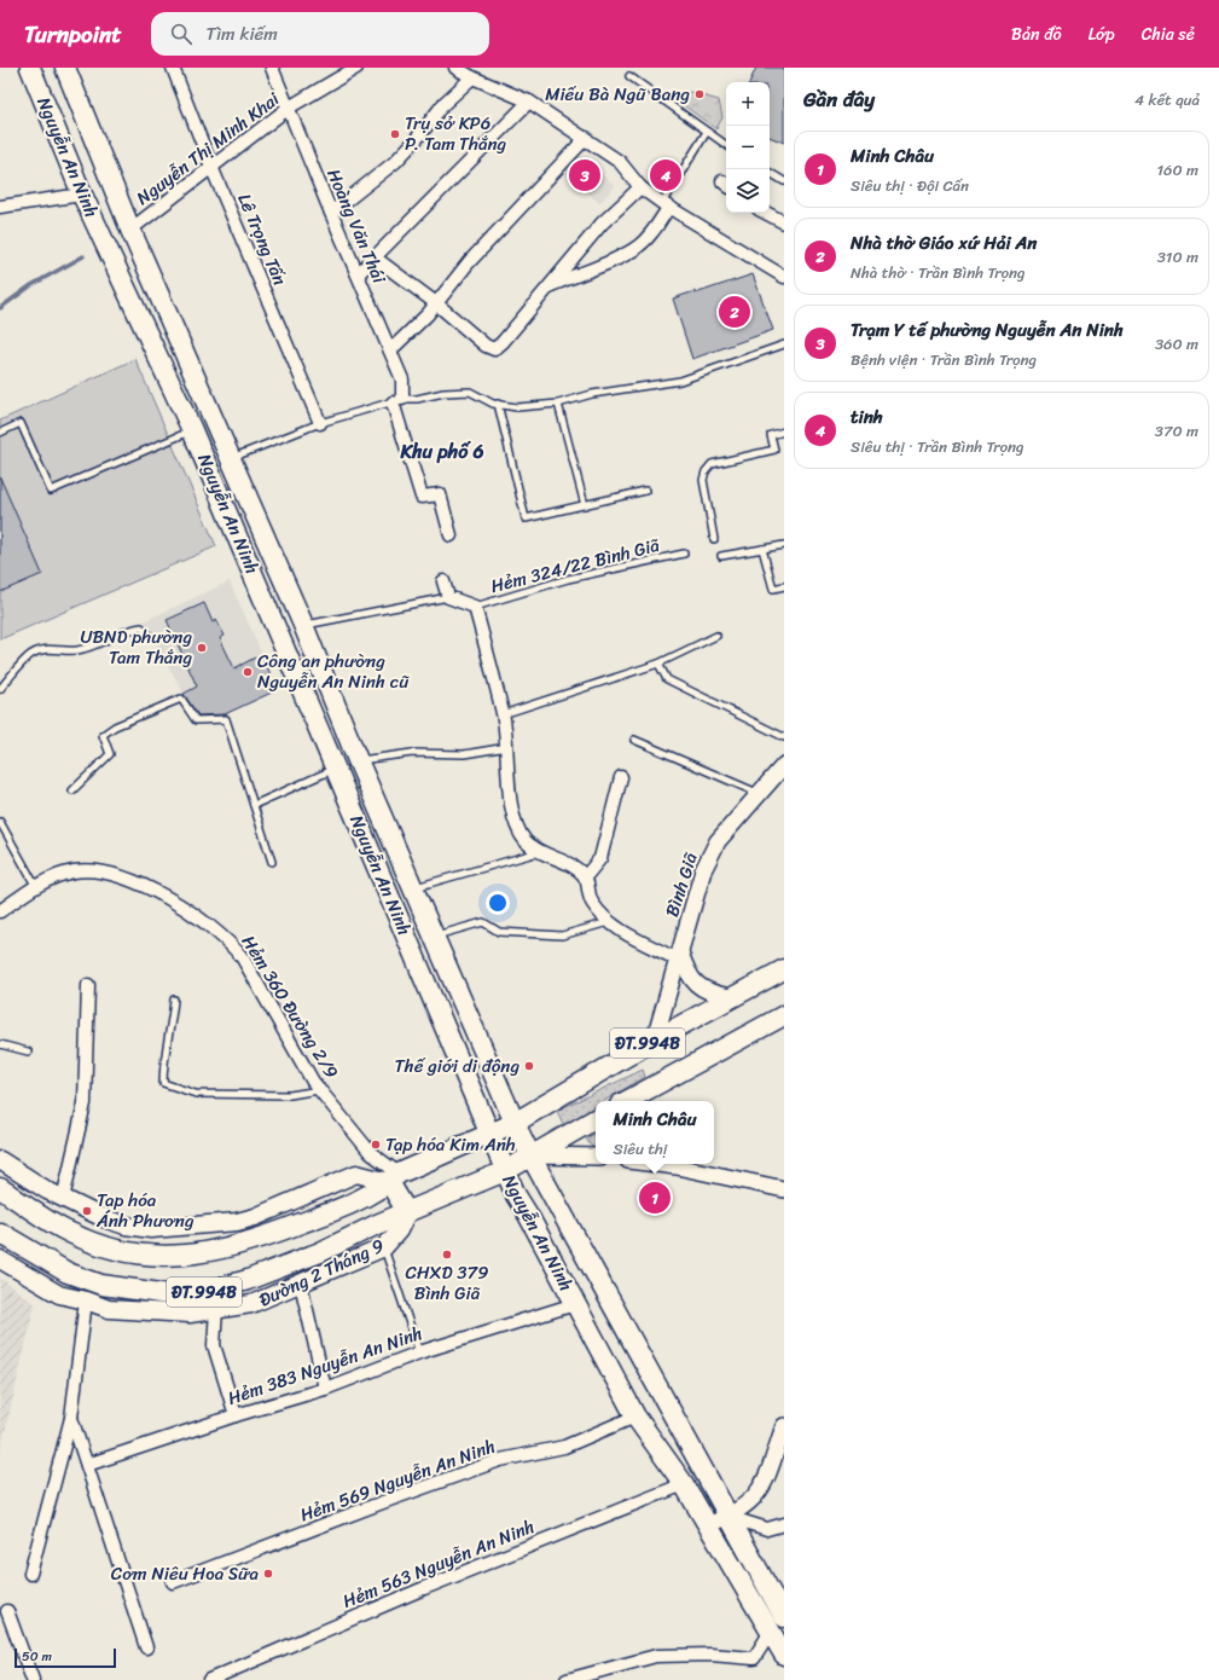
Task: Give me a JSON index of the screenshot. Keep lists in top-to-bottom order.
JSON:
{
  "streets": {
    "main road": ["Nguyễn An Ninh", "ĐT.994B", "Đường 2 Tháng 9"],
    "street": [
      "Nguyễn Thị Minh Khai",
      "Hoàng Văn Thái",
      "Lê Trọng Tấn",
      "Bình Giã",
      "Hẻm 360 Đường 2/9",
      "Hẻm 383 Nguyễn An Ninh",
      "Hẻm 569 Nguyễn An Ninh",
      "Hẻm 563 Nguyễn An Ninh"
    ],
    "lane": ["Hẻm 324/22 Bình Giã"]
  },
  "crossings": [
    ["Nguyễn Thị Minh Khai", "Nguyễn An Ninh"],
    ["Nguyễn Thị Minh Khai", "Hoàng Văn Thái"],
    ["Nguyễn Thị Minh Khai", "Lê Trọng Tấn"],
    ["Nguyễn An Ninh", "ĐT.994B"],
    ["Nguyễn An Ninh", "Đường 2 Tháng 9"],
    ["Nguyễn An Ninh", "Hẻm 383 Nguyễn An Ninh"],
    ["Nguyễn An Ninh", "Hẻm 569 Nguyễn An Ninh"],
    ["Nguyễn An Ninh", "Hẻm 563 Nguyễn An Ninh"],
    ["Bình Giã", "ĐT.994B"],
    ["Hẻm 360 Đường 2/9", "ĐT.994B"]
  ],
  "districts": ["Khu phố 6"],
  "places": [
    "Miếu Bà Ngũ Bang",
    "Trụ sở KP6 P. Tam Thắng",
    "UBND phường Tam Thắng",
    "Công an phường Nguyễn An Ninh cũ",
    "Thế giới di động",
    "Tạp hóa Kim Anh",
    "Tạp hóa Ánh Phương",
    "CHXD 379 Bình Giã",
    "Cơm Niêu Hoa Sữa"
  ],
  "scale_bar": "50 m",
  "page": {
    "header": "Turnpoint",
    "search": "Tìm kiếm",
    "nav": ["Bản đồ", "Lớp", "Chia sẻ"],
    "heading": ["Gần đây", "4 kết quả"],
    "map_buttons": ["+", "−"],
    "list": [
      {
        "mark": "1",
        "name": "Minh Châu",
        "note": "Siêu thị · Đội Cấn",
        "value": "160 m"
      },
      {
        "mark": "2",
        "name": "Nhà thờ Giáo xứ Hải An",
        "note": "Nhà thờ · Trần Bình Trọng",
        "value": "310 m"
      },
      {
        "mark": "3",
        "name": "Trạm Y tế phường Nguyễn An Ninh",
        "note": "Bệnh viện · Trần Bình Trọng",
        "value": "360 m"
      },
      {
        "mark": "4",
        "name": "tinh",
        "note": "Siêu thị · Trần Bình Trọng",
        "value": "370 m"
      }
    ],
    "pins": [
      "3",
      "4",
      "2",
      "1"
    ],
    "popup": ["Minh Châu", "Siêu thị"],
    "scale": "50 m"
  }
}
